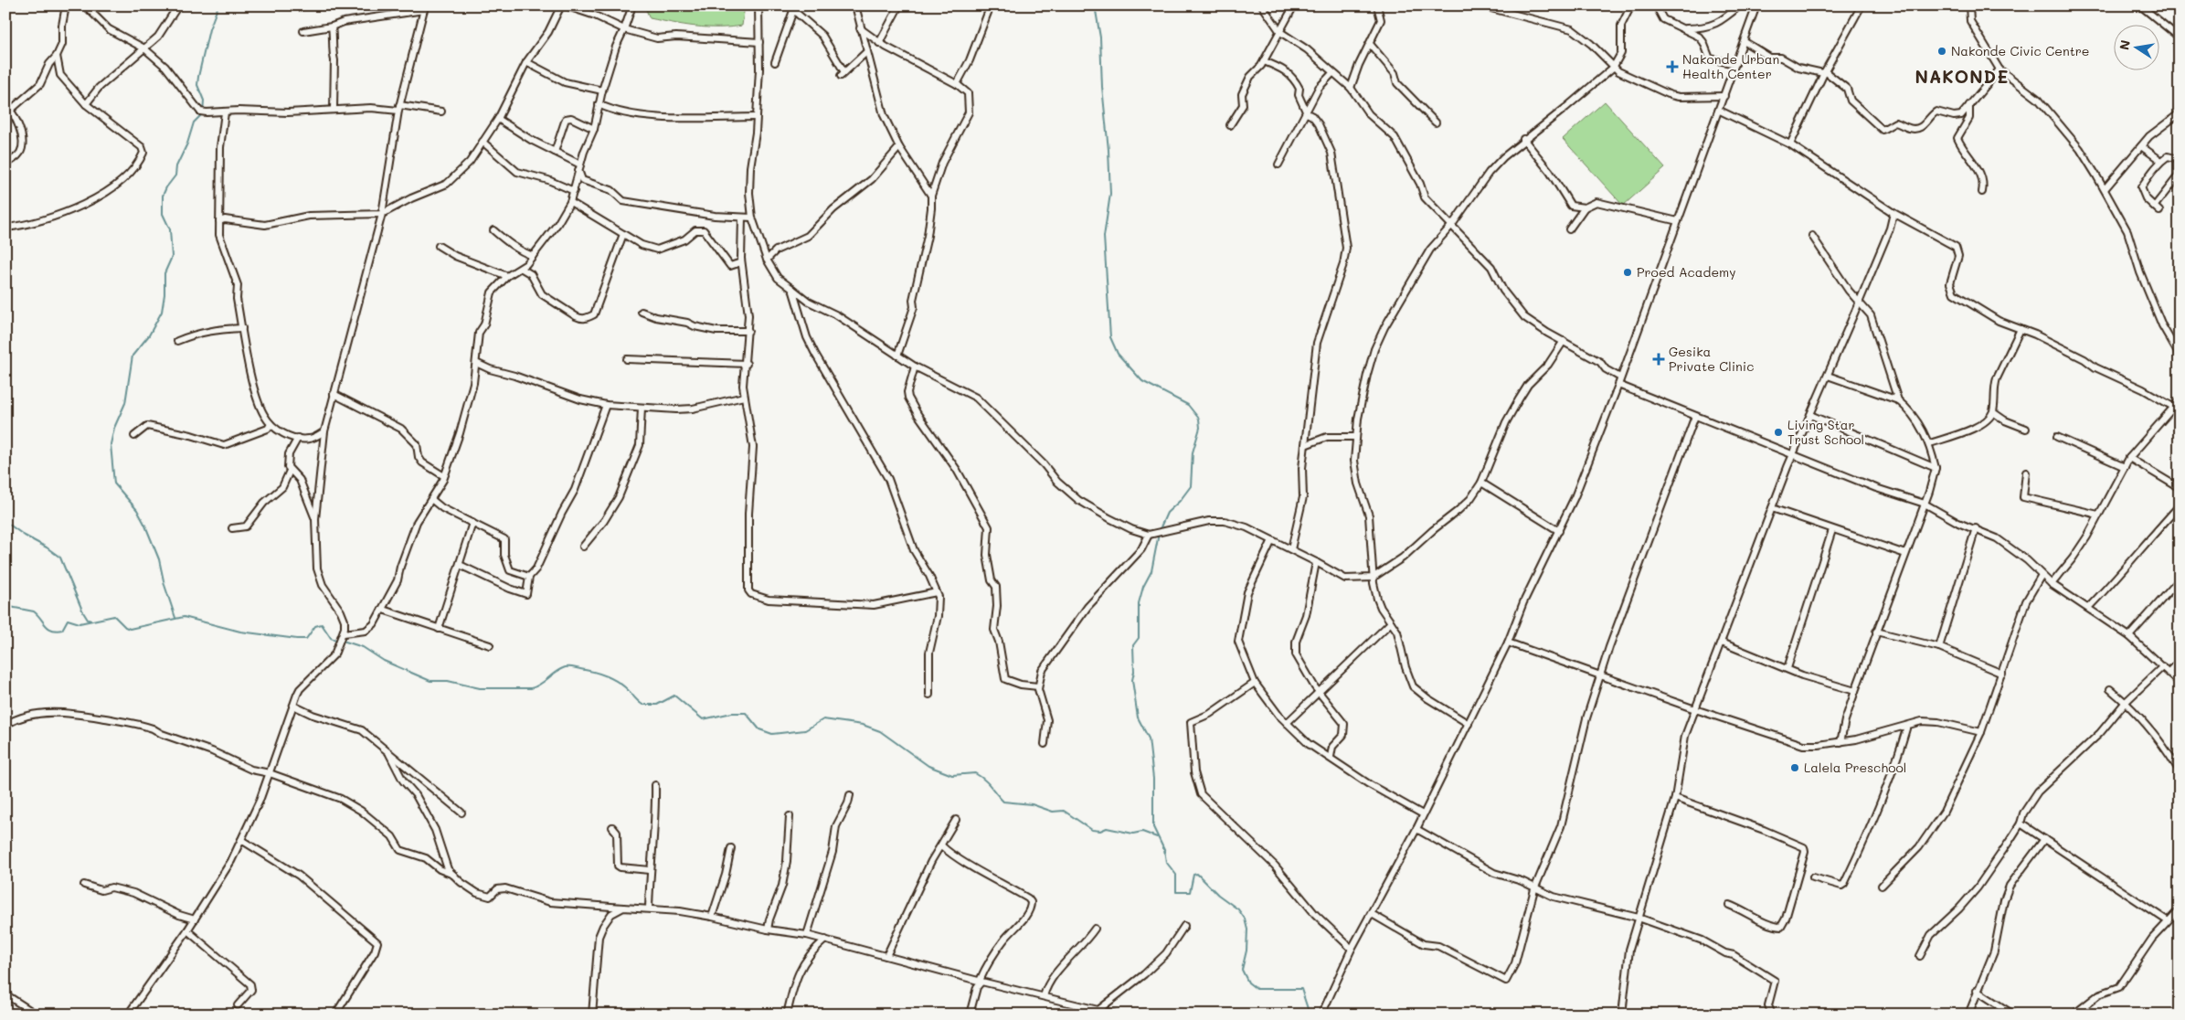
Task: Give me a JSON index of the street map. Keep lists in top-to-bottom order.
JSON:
{
  "districts": ["NAKONDE"],
  "places": {
    "other": [
      "Nakonde Civic Centre",
      "Proed Academy",
      "Living Star Trust School",
      "Lalela Preschool"
    ],
    "health": ["Nakonde Urban Health Center", "Gesika Private Clinic"]
  },
  "north": "left"
}
